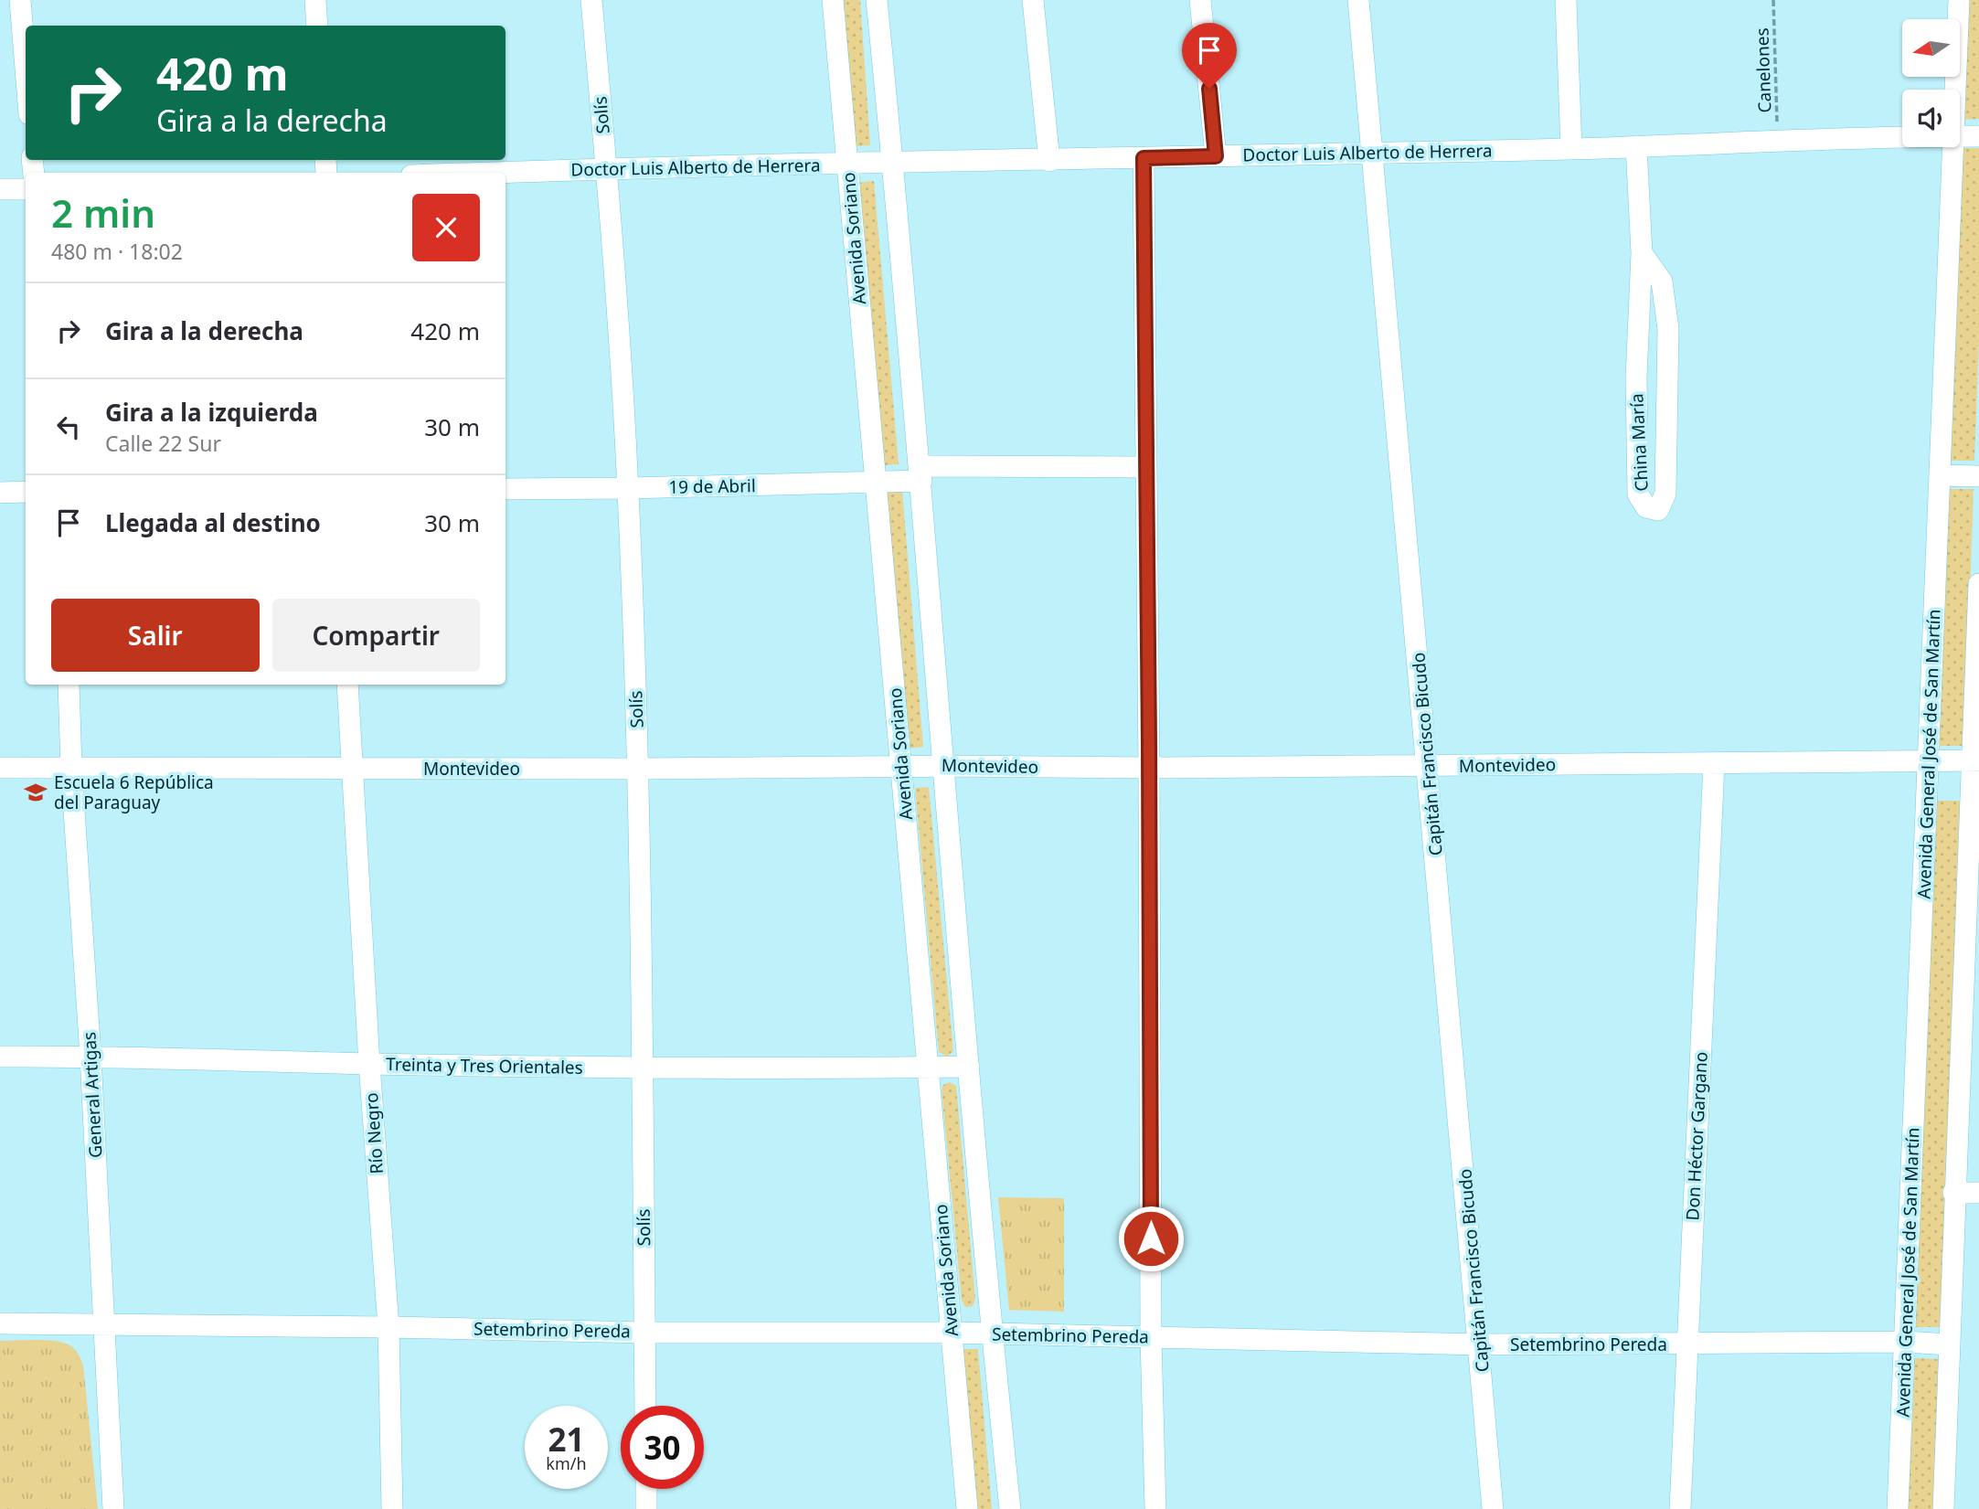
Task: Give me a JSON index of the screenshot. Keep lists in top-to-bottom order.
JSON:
{
  "streets": {
    "street": [
      "Solís",
      "Doctor Luis Alberto de Herrera",
      "Avenida Soriano",
      "China María",
      "19 de Abril",
      "Capitán Francisco Bicudo",
      "Avenida General José de San Martín",
      "Montevideo",
      "Treinta y Tres Orientales",
      "General Artigas",
      "Río Negro",
      "Don Héctor Gargano",
      "Setembrino Pereda"
    ],
    "path": ["Canelones"]
  },
  "crossings": [
    ["Canelones", "Doctor Luis Alberto de Herrera"],
    ["Solís", "Doctor Luis Alberto de Herrera"],
    ["Solís", "19 de Abril"],
    ["Solís", "Montevideo"],
    ["Solís", "Treinta y Tres Orientales"],
    ["Solís", "Setembrino Pereda"],
    ["Doctor Luis Alberto de Herrera", "Avenida Soriano"],
    ["Doctor Luis Alberto de Herrera", "China María"],
    ["Doctor Luis Alberto de Herrera", "Capitán Francisco Bicudo"],
    ["Avenida Soriano", "19 de Abril"],
    ["Avenida Soriano", "Montevideo"],
    ["Avenida Soriano", "Treinta y Tres Orientales"],
    ["Avenida Soriano", "Setembrino Pereda"],
    ["Capitán Francisco Bicudo", "Montevideo"],
    ["Capitán Francisco Bicudo", "Setembrino Pereda"],
    ["Avenida General José de San Martín", "Montevideo"],
    ["Avenida General José de San Martín", "Setembrino Pereda"],
    ["Montevideo", "General Artigas"],
    ["Montevideo", "Río Negro"],
    ["Montevideo", "Don Héctor Gargano"],
    ["Treinta y Tres Orientales", "General Artigas"],
    ["Treinta y Tres Orientales", "Río Negro"],
    ["General Artigas", "Setembrino Pereda"],
    ["Río Negro", "Setembrino Pereda"],
    ["Don Héctor Gargano", "Setembrino Pereda"]
  ],
  "places": {
    "school or university": ["Escuela 6 República del Paraguay"]
  },
  "north": "left",
  "page": {
    "turn": ["420 m", "Gira a la derecha"],
    "heading": ["2 min", "480 m · 18:02"],
    "list": [
      {
        "name": "Gira a la derecha",
        "value": "420 m"
      },
      {
        "name": "Gira a la izquierda",
        "note": "Calle 22 Sur",
        "value": "30 m"
      },
      {
        "name": "Llegada al destino",
        "value": "30 m"
      }
    ],
    "buttons": ["Salir", "Compartir"],
    "speed": "21 km/h",
    "limit": "30"
  }
}
